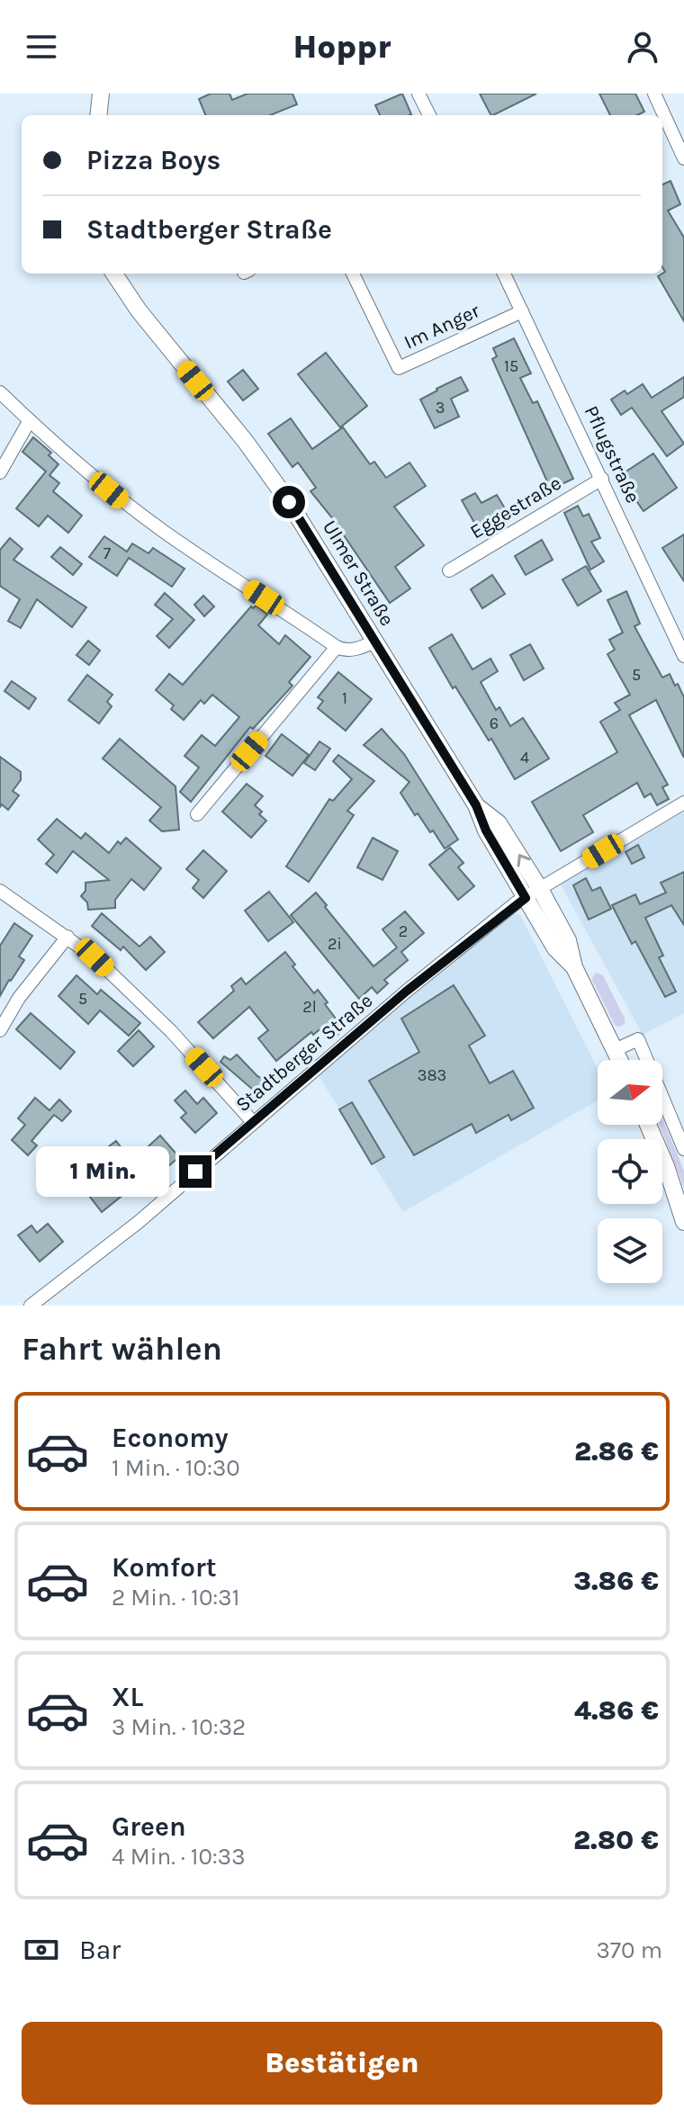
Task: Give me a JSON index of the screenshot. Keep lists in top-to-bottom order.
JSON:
{
  "streets": {
    "street": [
      "Im Anger",
      "Pflugstraße",
      "Eggestraße",
      "Ulmer Straße",
      "Stadtberger Straße"
    ]
  },
  "crossings": [
    ["Im Anger", "Pflugstraße"],
    ["Pflugstraße", "Eggestraße"],
    ["Ulmer Straße", "Stadtberger Straße"]
  ],
  "house_numbers": [
    "15",
    "3",
    "7",
    "5",
    "1",
    "6",
    "4",
    "2",
    "2i",
    "5",
    "2l",
    "383"
  ],
  "north": "right",
  "page": {
    "header": "Hoppr",
    "banner": ["Pizza Boys", "Stadtberger Straße"],
    "bubble": "1 Min.",
    "heading": "Fahrt wählen",
    "list": [
      {
        "name": "Economy",
        "note": "1 Min. · 10:30",
        "value": "2.86 €"
      },
      {
        "name": "Komfort",
        "note": "2 Min. · 10:31",
        "value": "3.86 €"
      },
      {
        "name": "XL",
        "note": "3 Min. · 10:32",
        "value": "4.86 €"
      },
      {
        "name": "Green",
        "note": "4 Min. · 10:33",
        "value": "2.80 €"
      }
    ],
    "pay": ["Bar", "370 m"],
    "buttons": "Bestätigen"
  }
}
